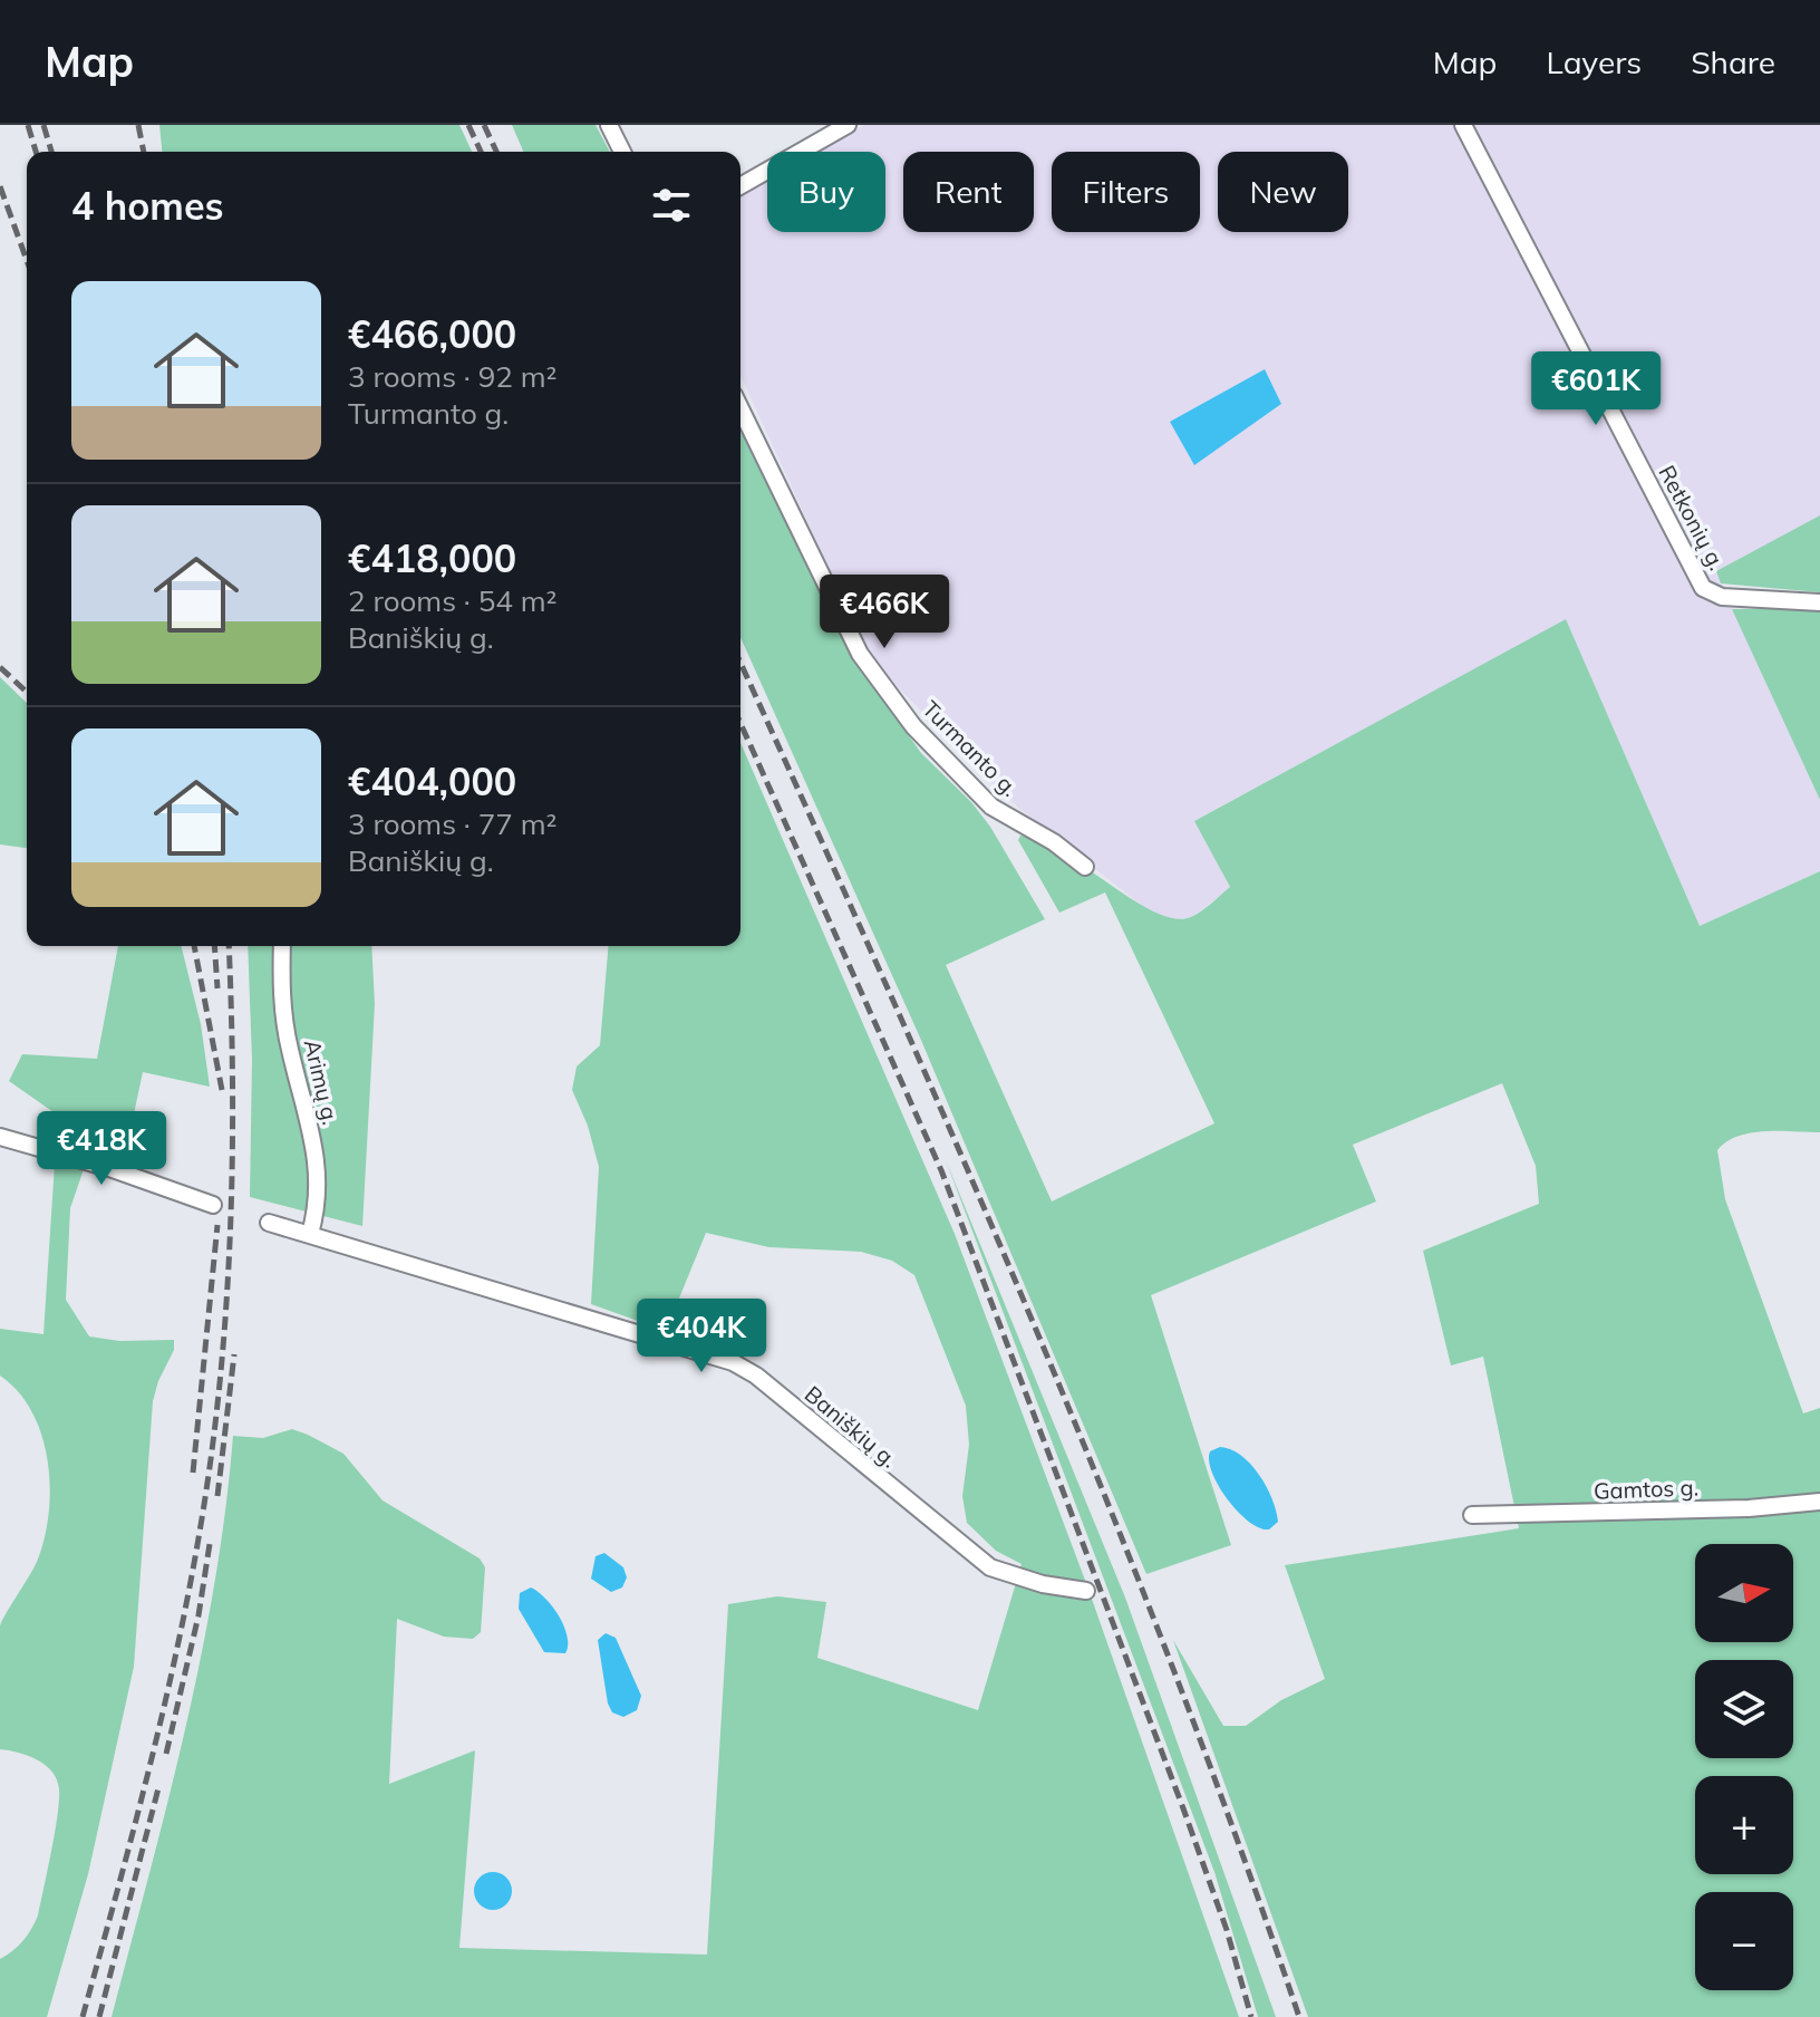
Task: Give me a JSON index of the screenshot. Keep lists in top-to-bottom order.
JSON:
{
  "streets": {
    "street": [
      "Retkonių g.",
      "Turmanto g.",
      "Arimų g.",
      "Baniškių g.",
      "Gamtos g."
    ]
  },
  "crossings": [
    ["Arimų g.", "Baniškių g."]
  ],
  "north": "right",
  "page": {
    "header": "Map",
    "nav": ["Map", "Layers", "Share"],
    "chip": [
      "Buy",
      "Rent",
      "Filters",
      "New"
    ],
    "heading": "4 homes",
    "list": [
      {
        "name": "€466,000",
        "note": "3 rooms · 92 m² · Turmanto g."
      },
      {
        "name": "€418,000",
        "note": "2 rooms · 54 m² · Baniškių g."
      },
      {
        "name": "€404,000",
        "note": "3 rooms · 77 m² · Baniškių g."
      }
    ],
    "price": [
      "€601K",
      "€466K",
      "€418K",
      "€404K"
    ],
    "map_buttons": ["+", "−"]
  }
}
